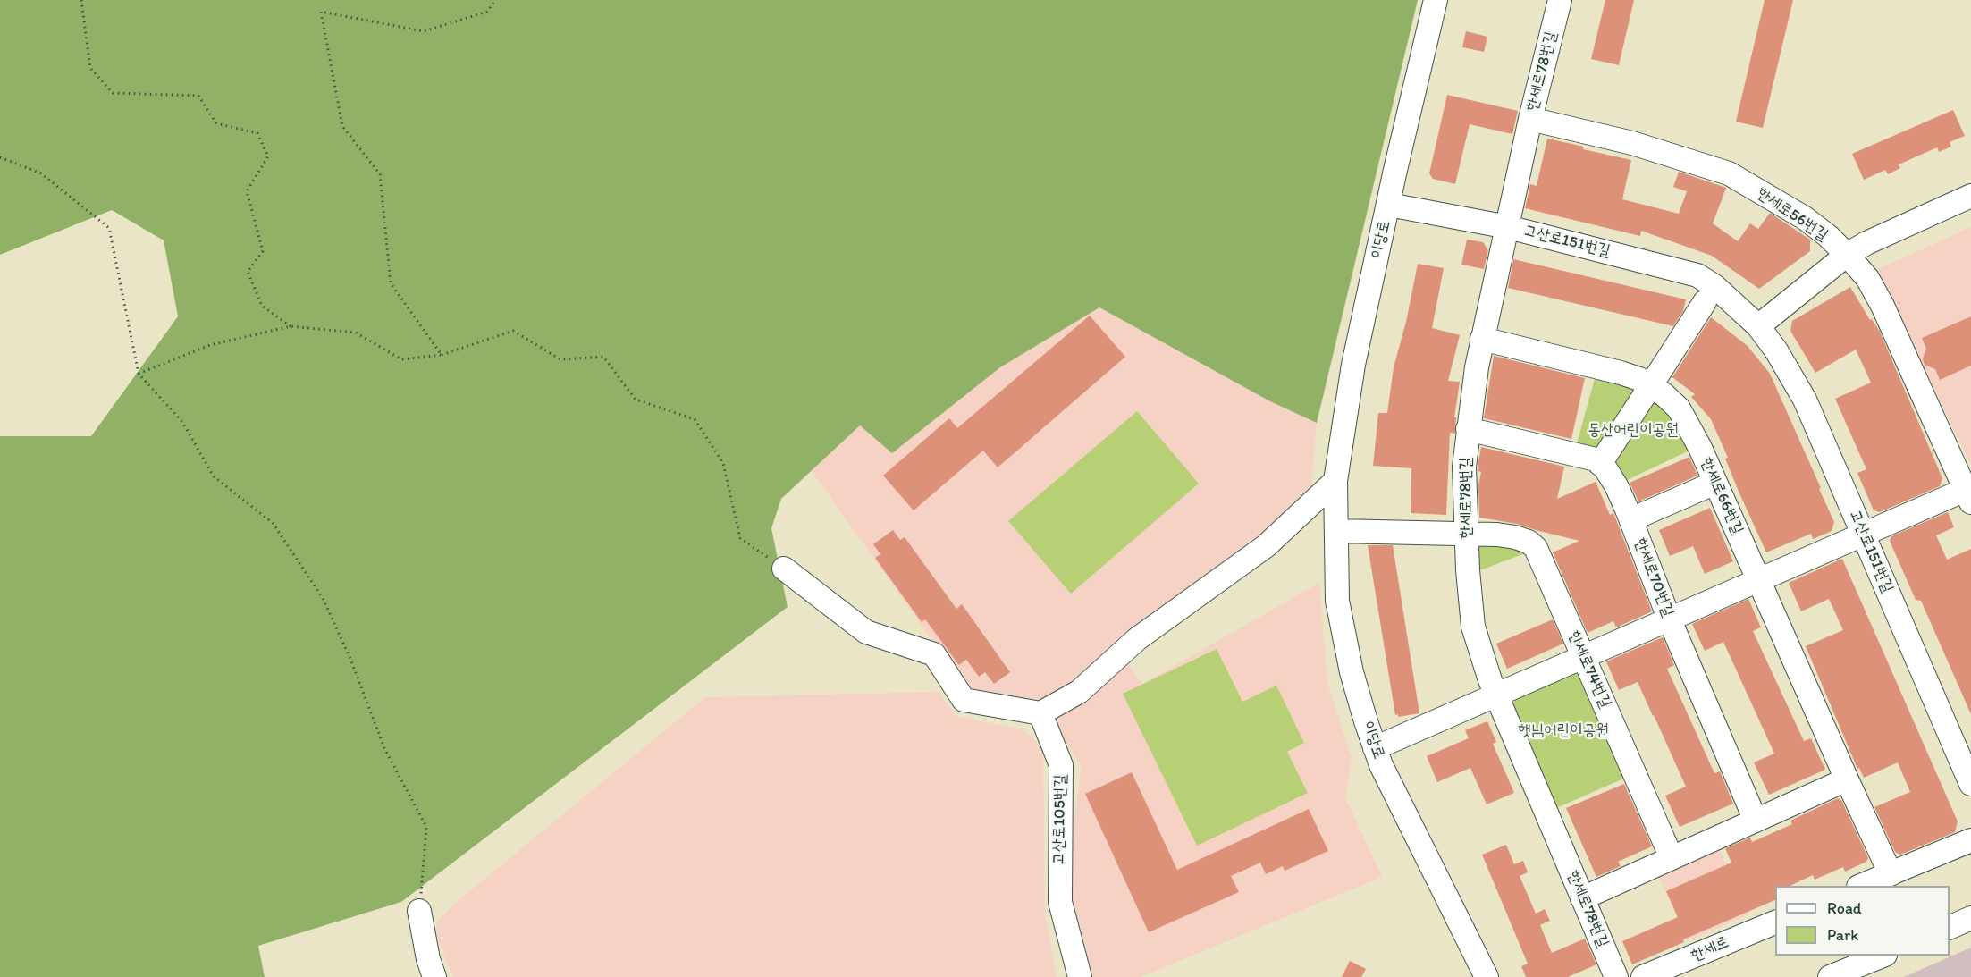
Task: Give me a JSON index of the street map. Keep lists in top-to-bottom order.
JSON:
{
  "streets": {
    "street": [
      "한세로78번길",
      "한세로56번길",
      "이당로",
      "고산로151번길",
      "한세로66번길",
      "한세로70번길",
      "한세로74번길",
      "고산로105번길",
      "한세로"
    ]
  },
  "crossings": [
    ["한세로78번길", "한세로56번길"],
    ["한세로78번길", "고산로151번길"],
    ["한세로78번길", "한세로66번길"],
    ["한세로78번길", "한세로74번길"],
    ["이당로", "고산로151번길"],
    ["이당로", "한세로74번길"]
  ],
  "parks": ["동산어린이공원", "햇님어린이공원"],
  "legend": ["Road", "Park"]
}
